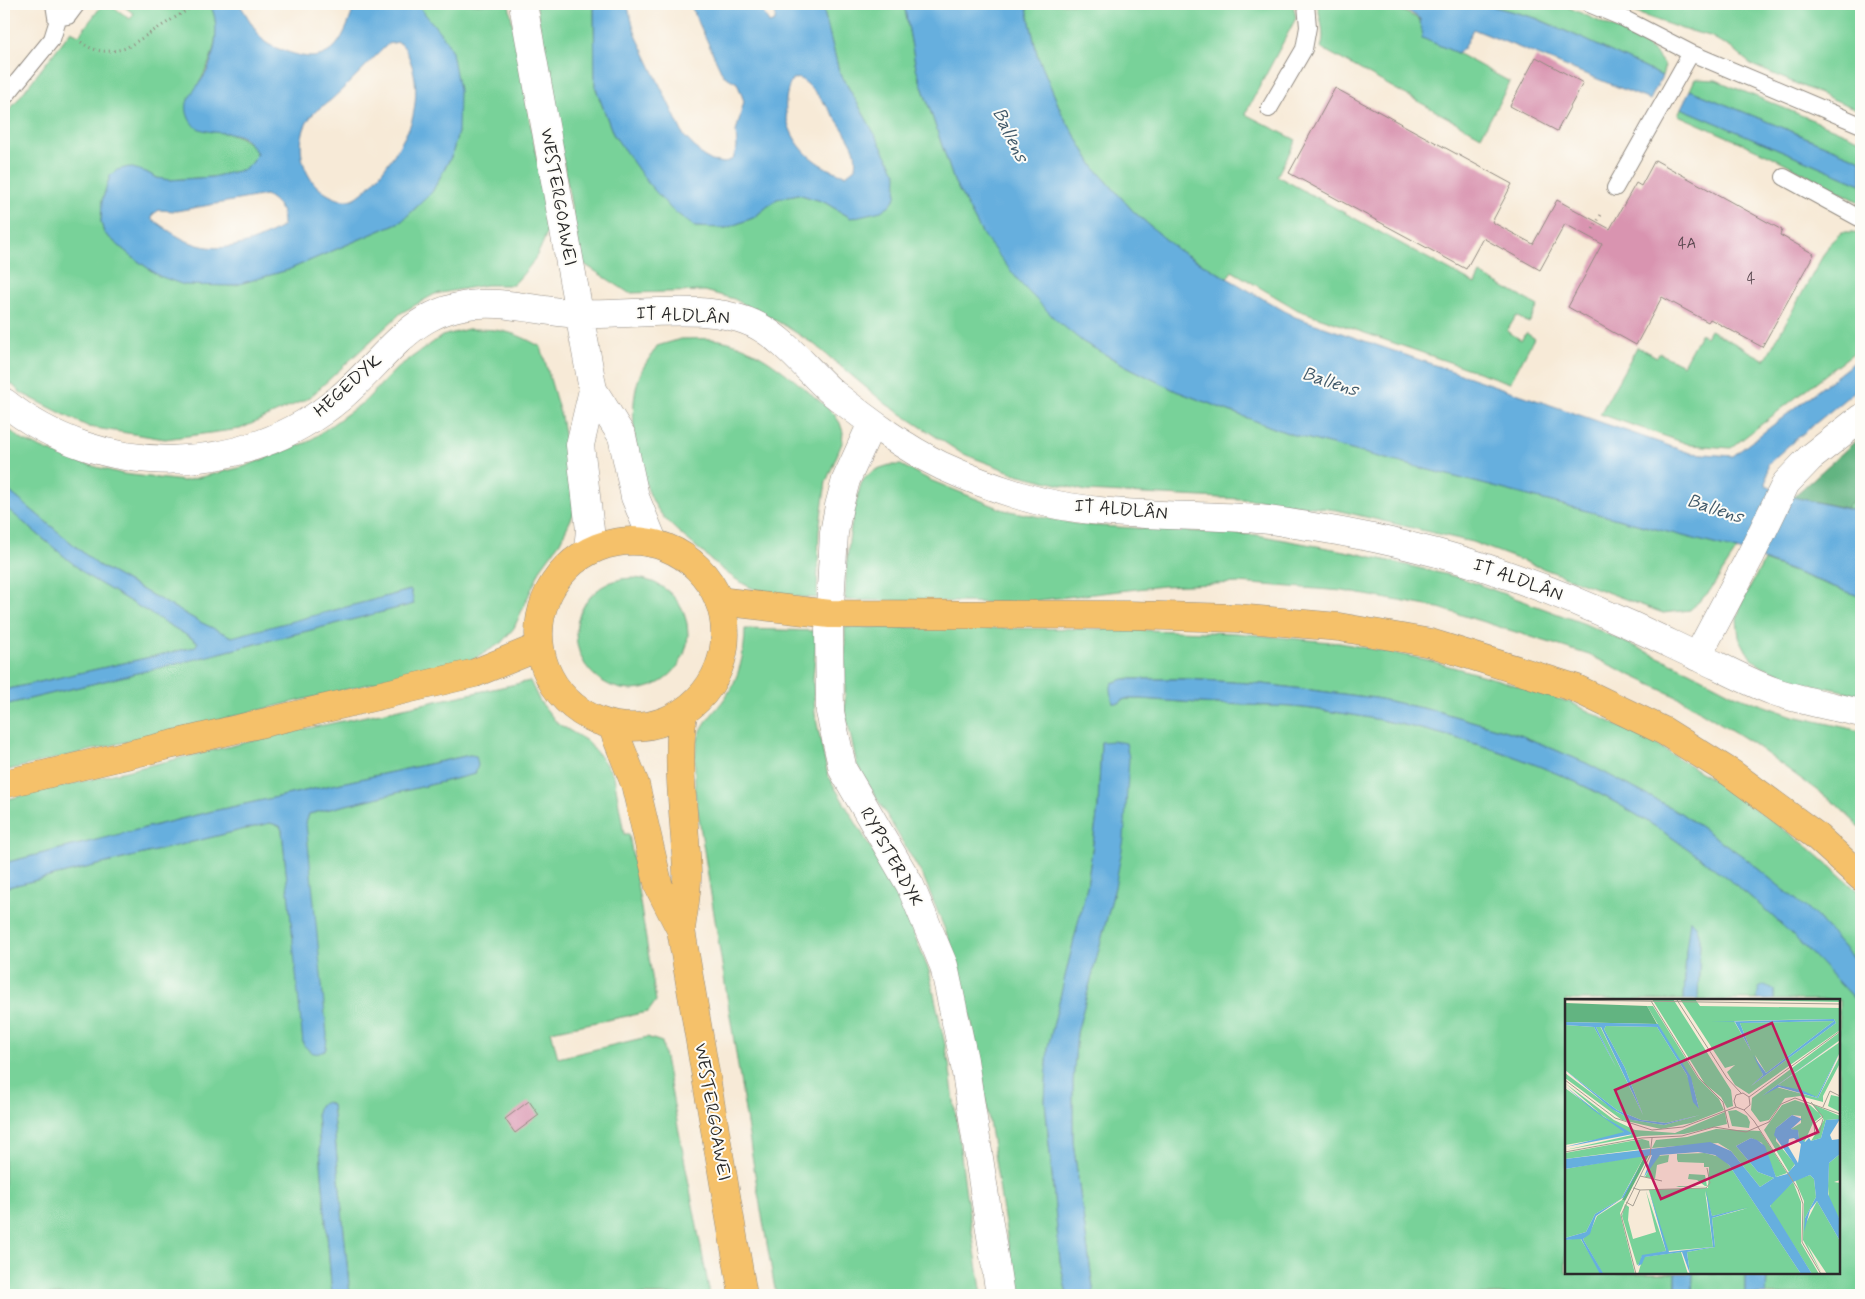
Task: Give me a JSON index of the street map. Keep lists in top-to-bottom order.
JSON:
{
  "streets": {
    "highway": ["WESTERGOAWEI"],
    "street": ["IT ALDLÂN", "HEGEDYK", "RYPSTERDYK"]
  },
  "crossings": [
    ["WESTERGOAWEI", "IT ALDLÂN"],
    ["WESTERGOAWEI", "HEGEDYK"],
    ["IT ALDLÂN", "HEGEDYK"],
    ["IT ALDLÂN", "RYPSTERDYK"]
  ],
  "water": ["Ballens"],
  "house_numbers": ["4A", "4"]
}
